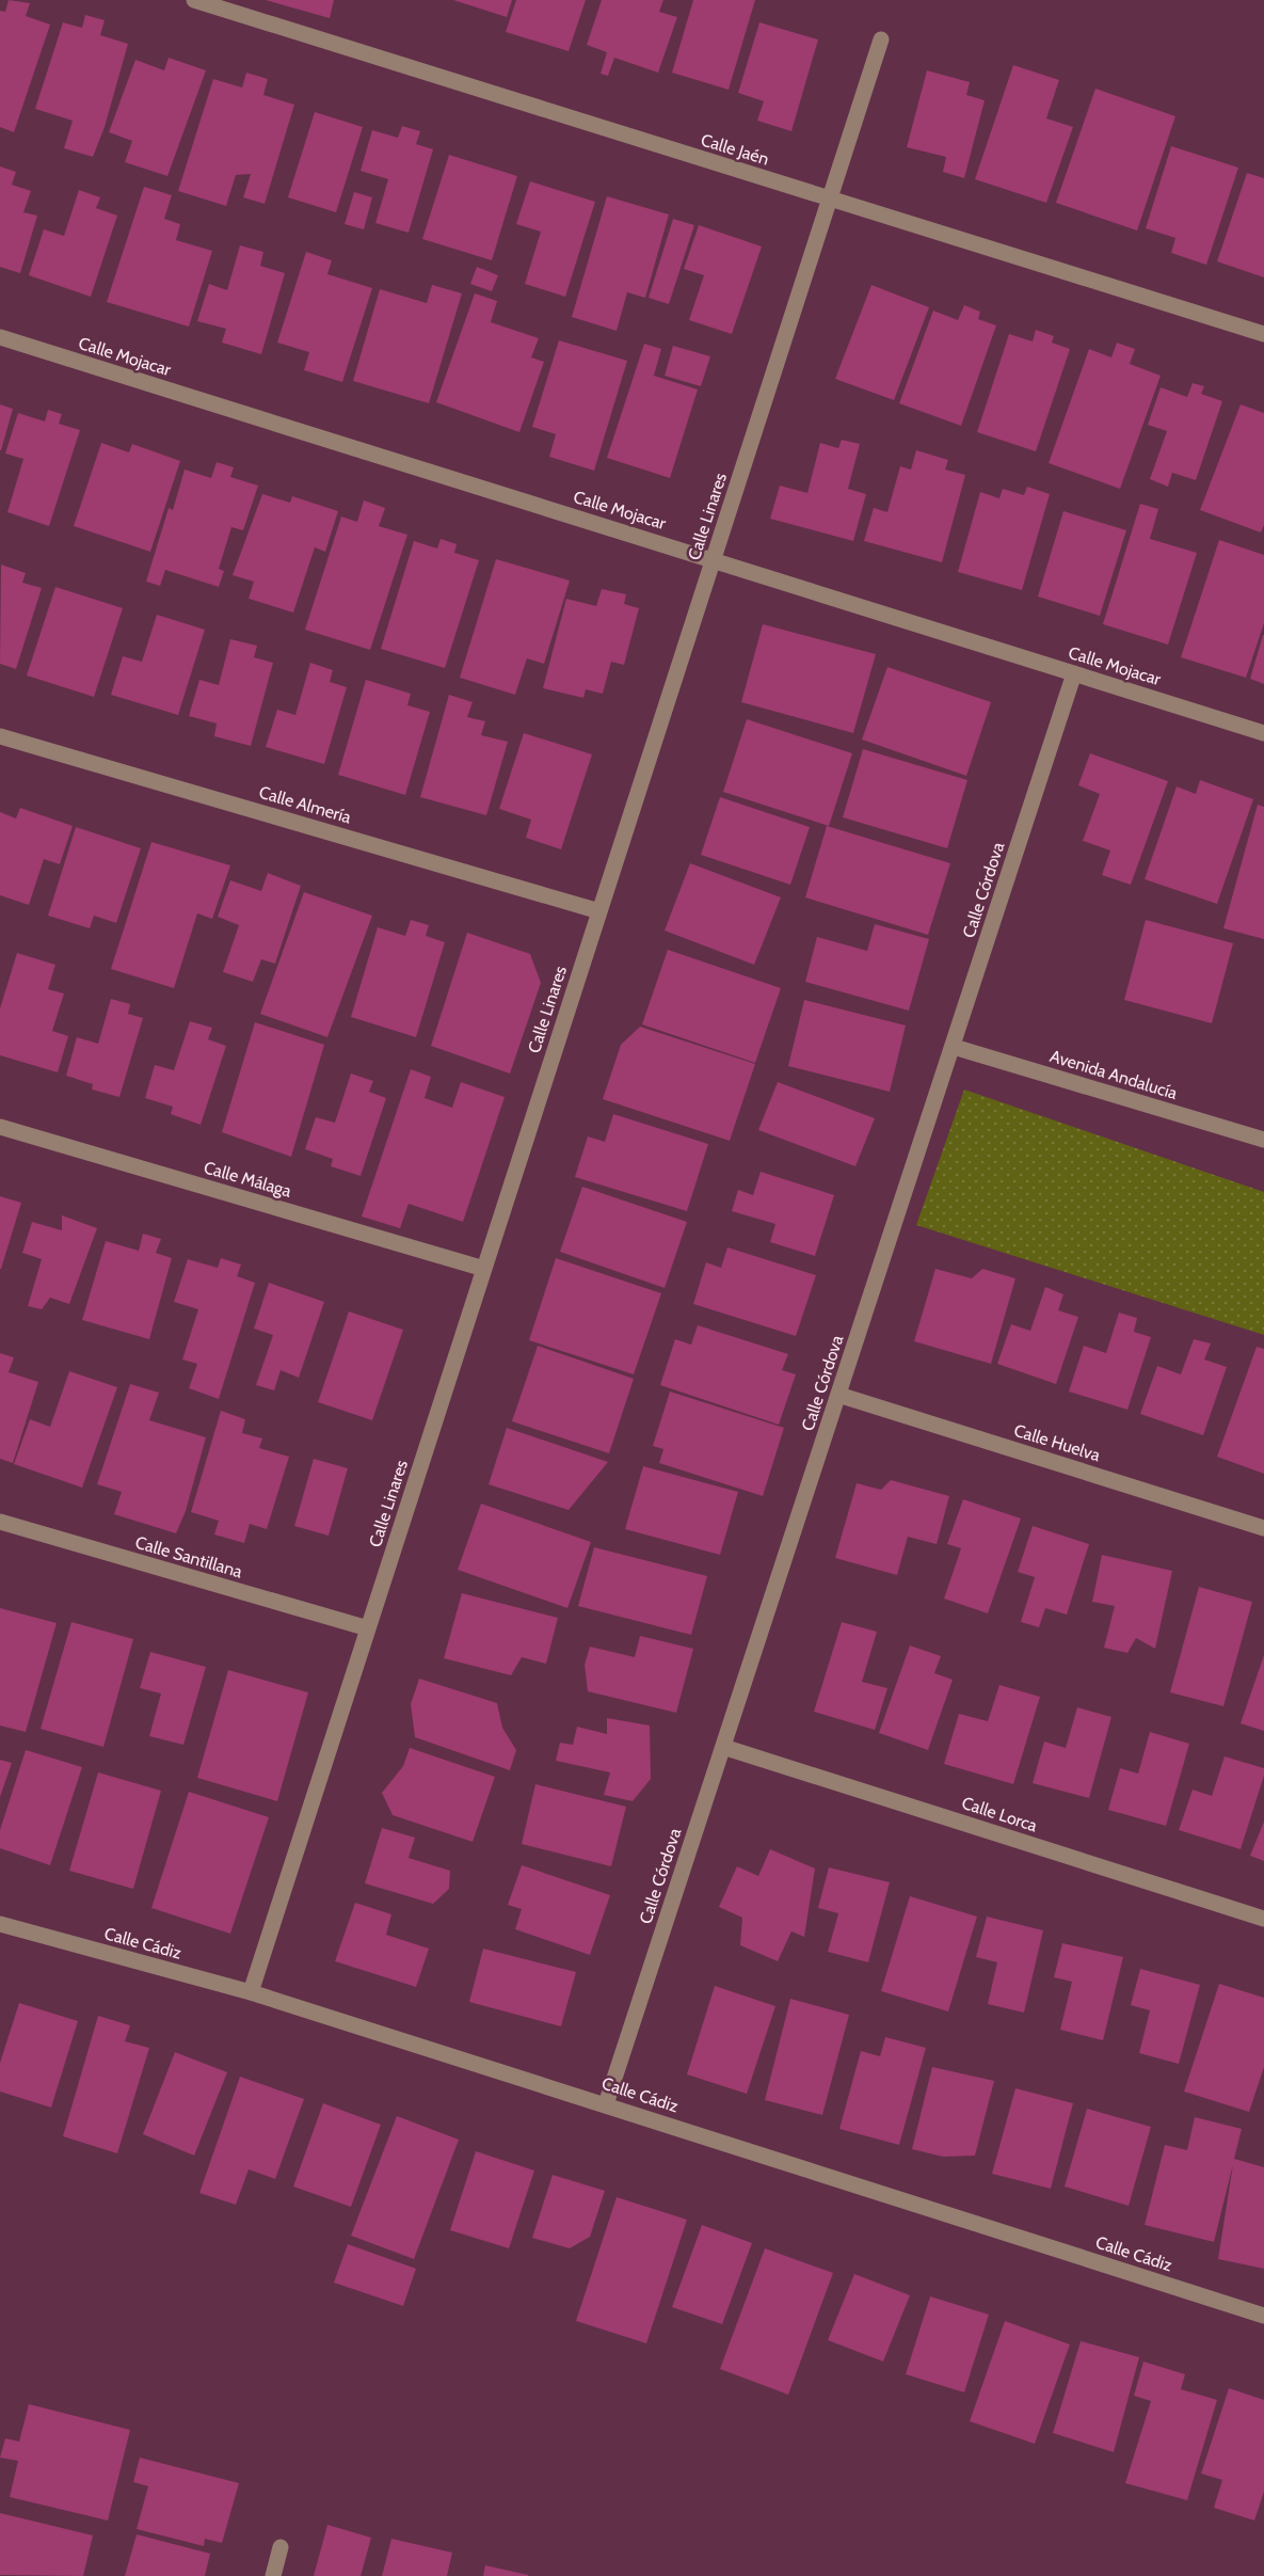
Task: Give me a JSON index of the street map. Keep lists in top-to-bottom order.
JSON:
{
  "streets": {
    "street": [
      "Calle Jaén",
      "Calle Mojacar",
      "Calle Linares",
      "Calle Almería",
      "Calle Córdova",
      "Avenida Andalucía",
      "Calle Málaga",
      "Calle Huelva",
      "Calle Santillana",
      "Calle Lorca",
      "Calle Cádiz"
    ]
  },
  "crossings": [
    ["Calle Jaén", "Calle Linares"],
    ["Calle Mojacar", "Calle Linares"],
    ["Calle Mojacar", "Calle Córdova"],
    ["Calle Linares", "Calle Almería"],
    ["Calle Linares", "Calle Málaga"],
    ["Calle Linares", "Calle Santillana"],
    ["Calle Linares", "Calle Cádiz"],
    ["Calle Córdova", "Avenida Andalucía"],
    ["Calle Córdova", "Calle Huelva"],
    ["Calle Córdova", "Calle Lorca"],
    ["Calle Córdova", "Calle Cádiz"]
  ]
}
